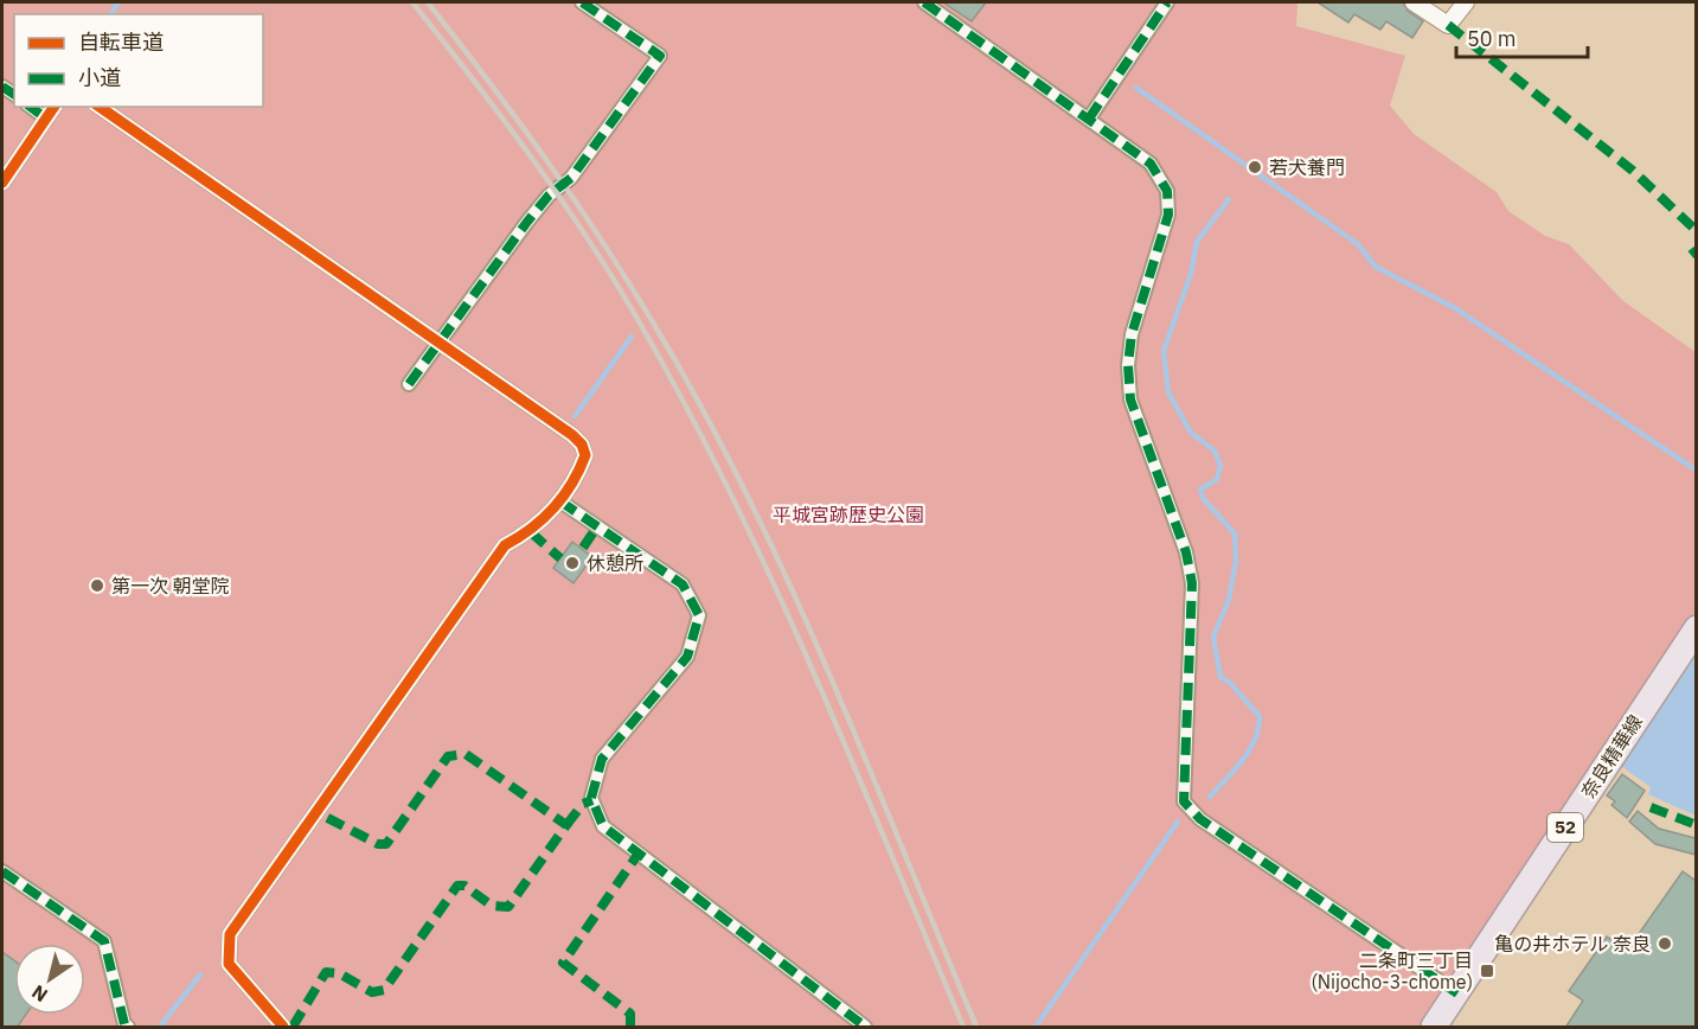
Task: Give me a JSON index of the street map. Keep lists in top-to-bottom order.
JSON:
{
  "streets": {
    "main road": ["奈良精華線", "52"]
  },
  "parks": ["平城宮跡歴史公園"],
  "places": {
    "other": [
      "若犬養門",
      "休憩所",
      "第一次 朝堂院",
      "亀の井ホテル 奈良"
    ],
    "transit": ["二条町三丁目 (Nijocho-3-chome)"]
  },
  "legend": ["自転車道", "小道"],
  "scale_bar": "50 m",
  "north": "bottom left"
}
